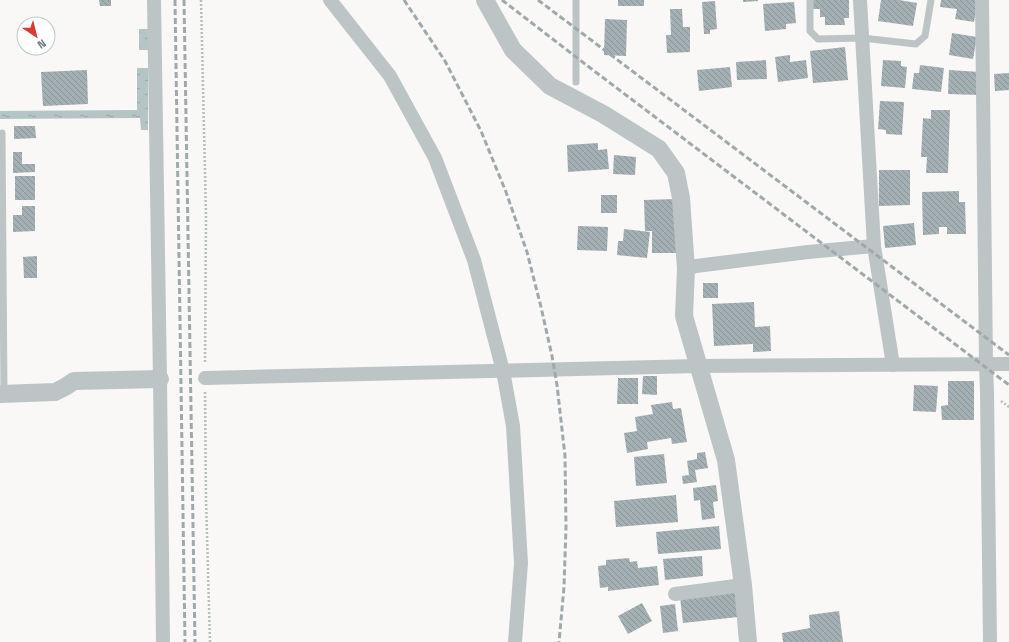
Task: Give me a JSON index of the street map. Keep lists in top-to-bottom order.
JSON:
{
  "north": "bottom right"
}
